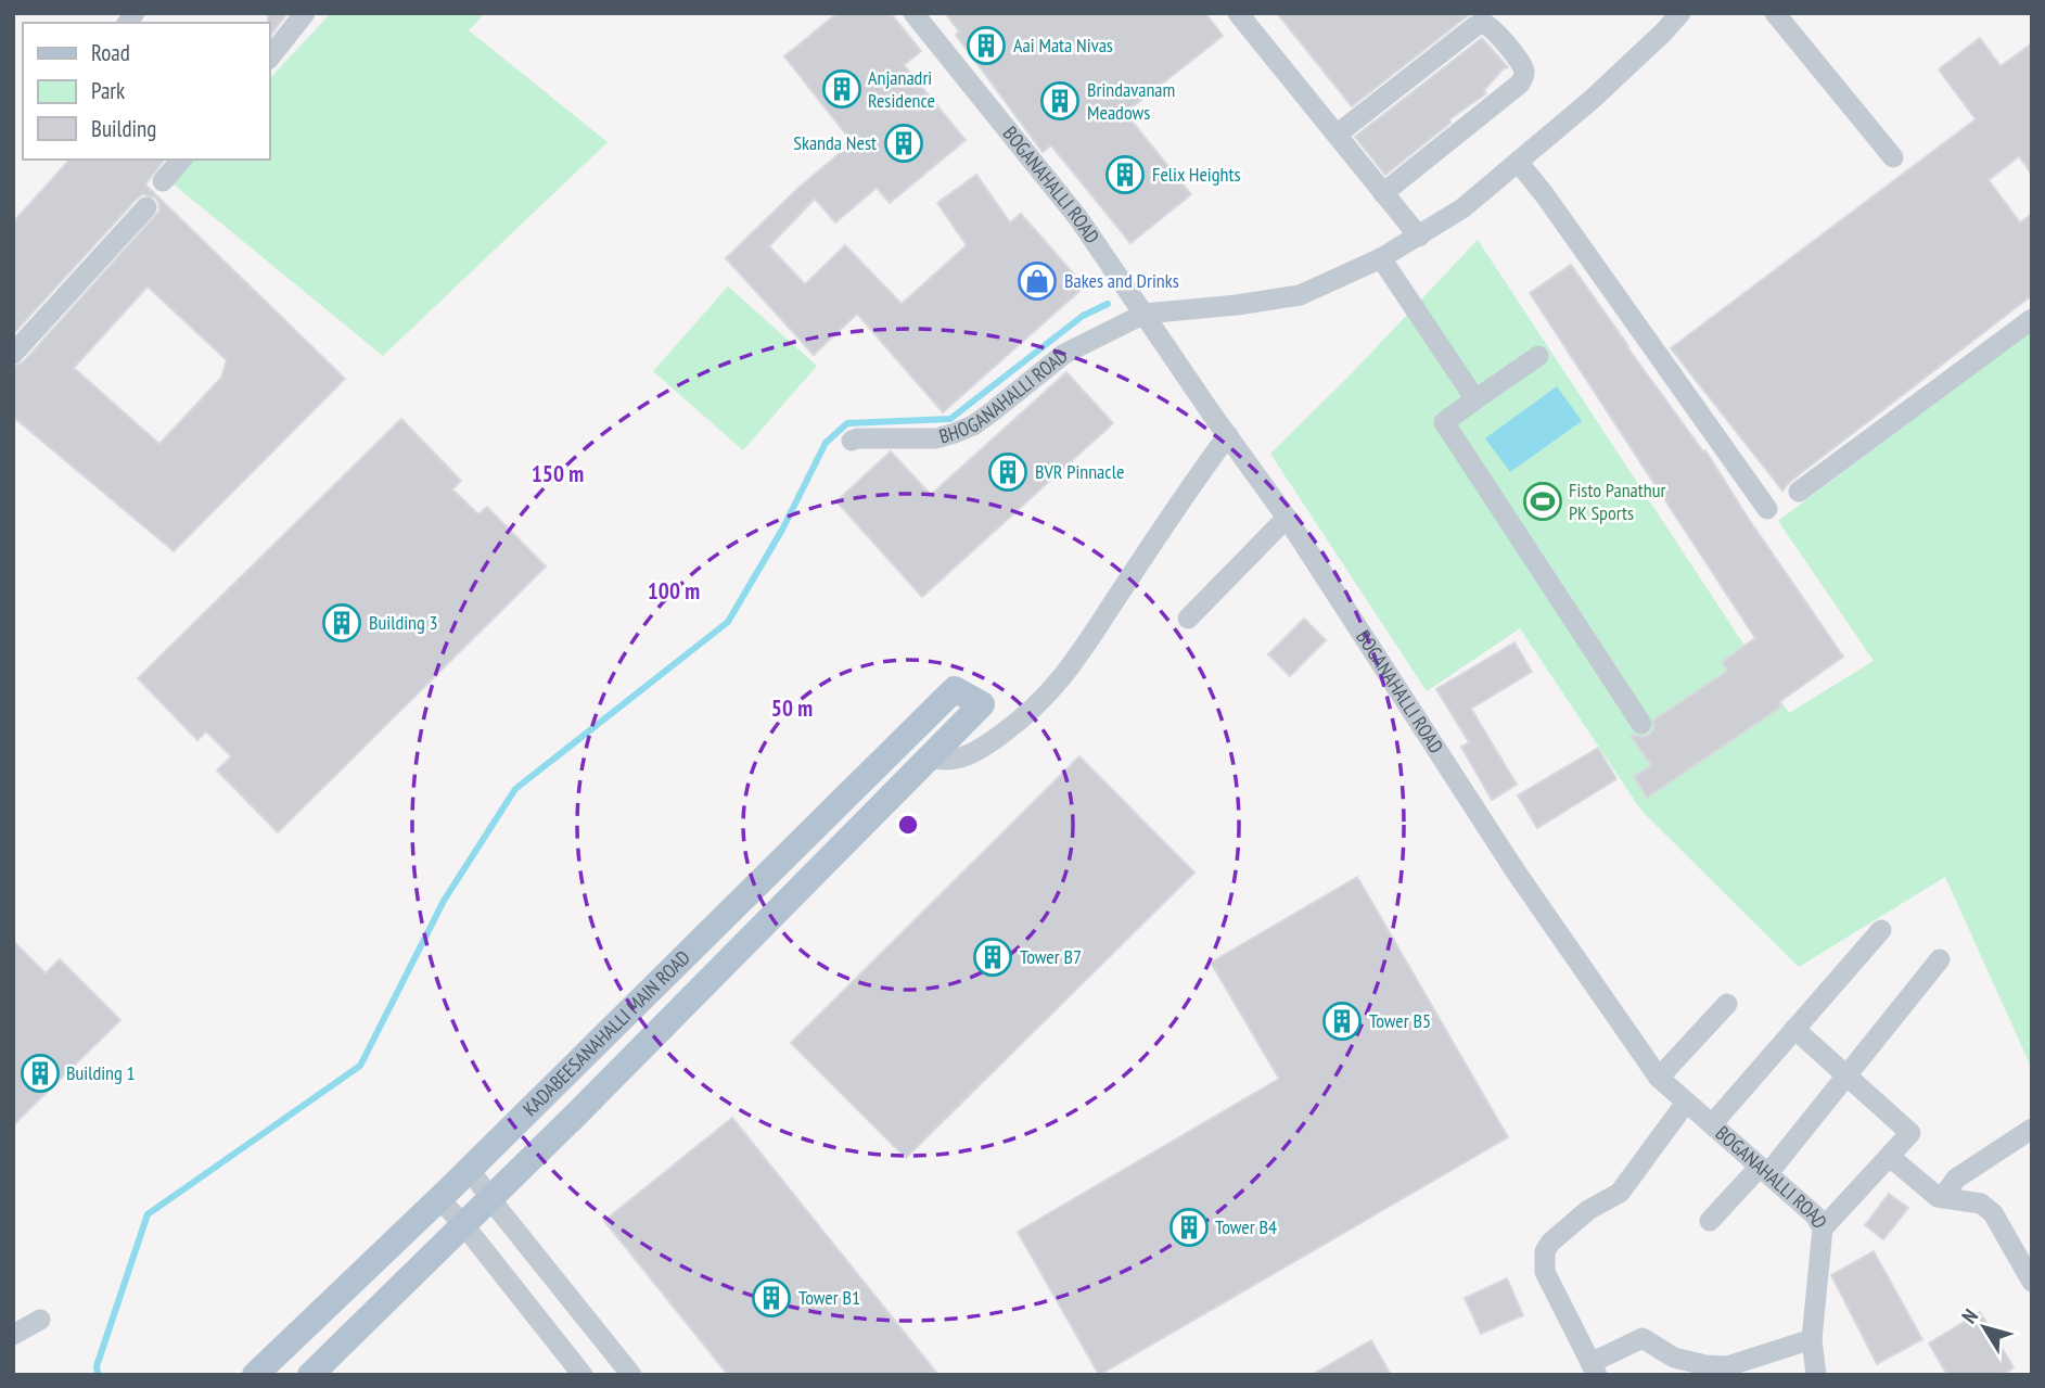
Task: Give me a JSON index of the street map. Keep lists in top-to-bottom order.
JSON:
{
  "streets": {
    "main road": ["KADABEESANAHALLI MAIN ROAD"],
    "street": ["BOGANAHALLI ROAD", "BHOGANAHALLI ROAD"]
  },
  "crossings": [
    ["BOGANAHALLI ROAD", "BHOGANAHALLI ROAD"]
  ],
  "places": {
    "building": [
      "Aai Mata Nivas",
      "Anjanadri Residence",
      "Brindavanam Meadows",
      "Skanda Nest",
      "Felix Heights",
      "BVR Pinnacle",
      "Building 3",
      "Tower B7",
      "Tower B5",
      "Building 1",
      "Tower B4",
      "Tower B1"
    ],
    "shop": ["Bakes and Drinks"],
    "sports": ["Fisto Panathur PK Sports"]
  },
  "legend": ["Road", "Park", "Building"],
  "north": "top left",
  "rings": ["150 m", "100 m", "50 m"]
}
